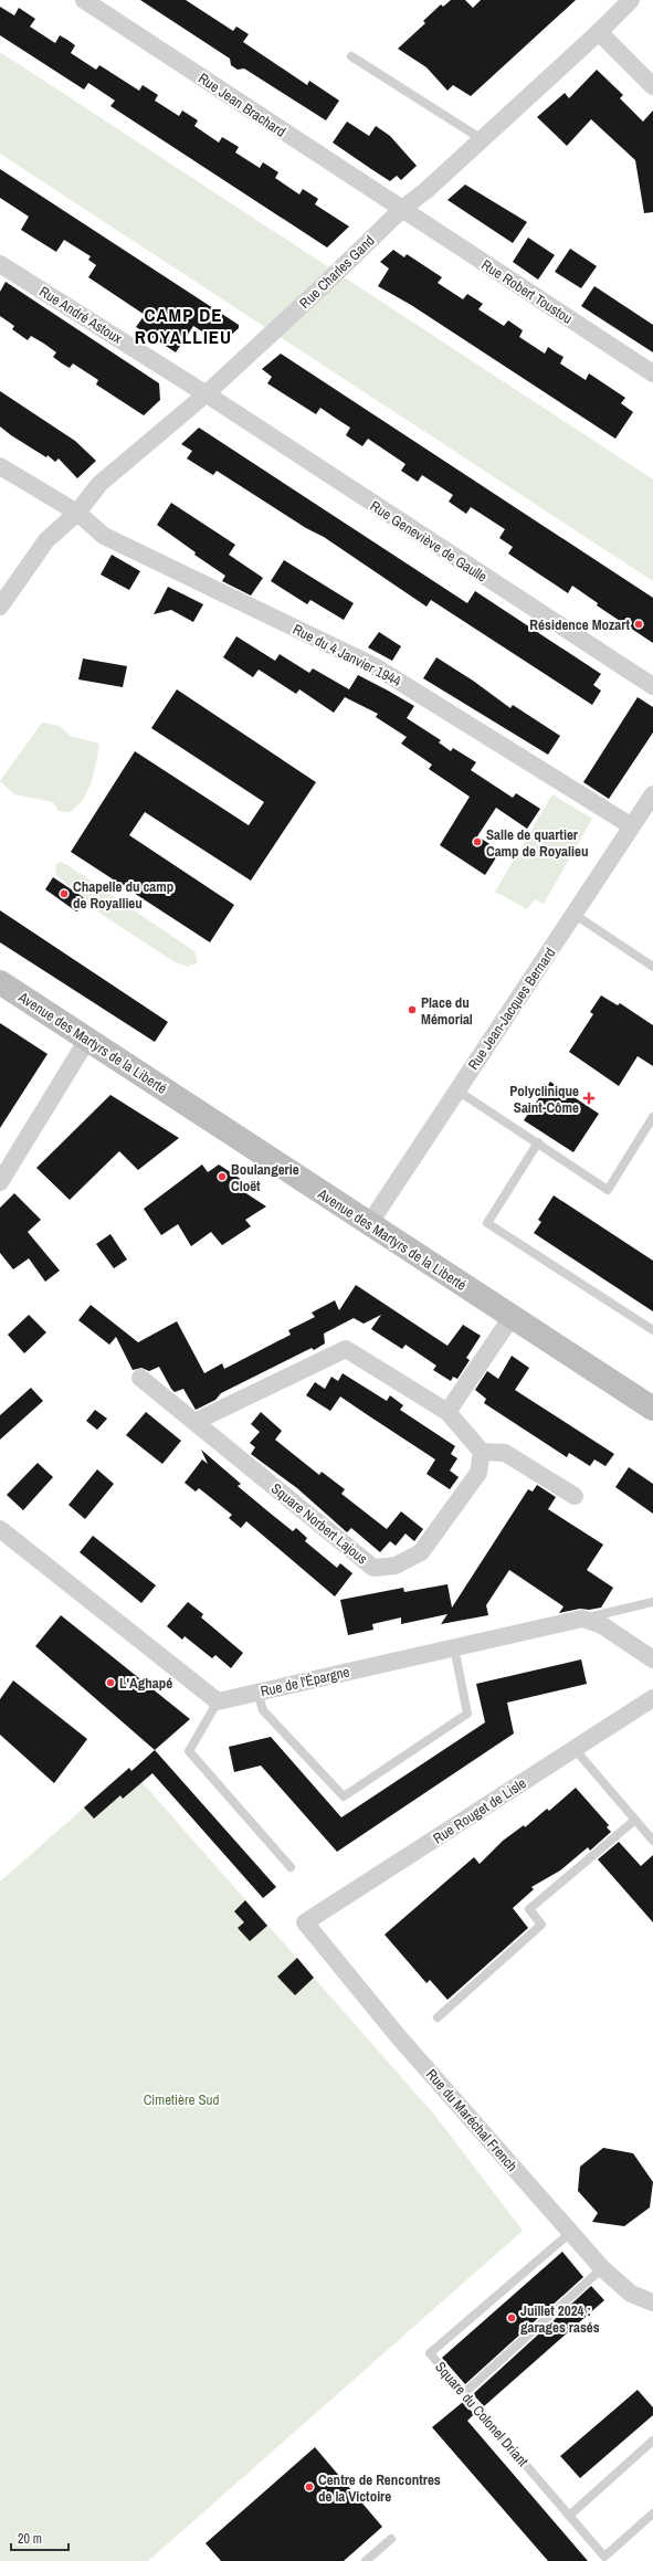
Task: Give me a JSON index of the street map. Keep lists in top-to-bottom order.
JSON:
{
  "streets": {
    "street": [
      "Rue Jean Brachard",
      "Rue Charles Gand",
      "Rue Robert Toustou",
      "Rue André Astoux",
      "Rue Geneviève de Gaulle",
      "Rue du 4 Janvier 1944",
      "Rue Jean-Jacques Bernard",
      "Avenue des Martyrs de la Liberté",
      "Square Norbert Lajous",
      "Rue de l'Épargne",
      "Rue Rouget de Lisle",
      "Rue du Maréchal French"
    ],
    "lane": ["Square du Colonel Driant"]
  },
  "crossings": [
    ["Rue Jean Brachard", "Rue Charles Gand"],
    ["Rue Jean Brachard", "Rue Robert Toustou"],
    ["Rue Charles Gand", "Rue Robert Toustou"],
    ["Rue Charles Gand", "Rue André Astoux"],
    ["Rue Charles Gand", "Rue Geneviève de Gaulle"],
    ["Rue Charles Gand", "Rue du 4 Janvier 1944"],
    ["Rue André Astoux", "Rue Geneviève de Gaulle"],
    ["Rue du 4 Janvier 1944", "Rue Jean-Jacques Bernard"],
    ["Rue Jean-Jacques Bernard", "Avenue des Martyrs de la Liberté"],
    ["Rue Rouget de Lisle", "Rue du Maréchal French"],
    ["Rue du Maréchal French", "Square du Colonel Driant"]
  ],
  "districts": ["CAMP DE ROYALLIEU"],
  "parks": ["Cimetière Sud"],
  "places": {
    "other": [
      "Résidence Mozart",
      "Salle de quartier Camp de Royalieu",
      "Chapelle du camp de Royallieu",
      "Place du Mémorial",
      "Boulangerie Cloët",
      "L'Aghapé",
      "Juillet 2024 : garages rasés",
      "Centre de Rencontres de la Victoire"
    ],
    "health": ["Polyclinique Saint-Côme"]
  },
  "scale_bar": "20 m"
}
